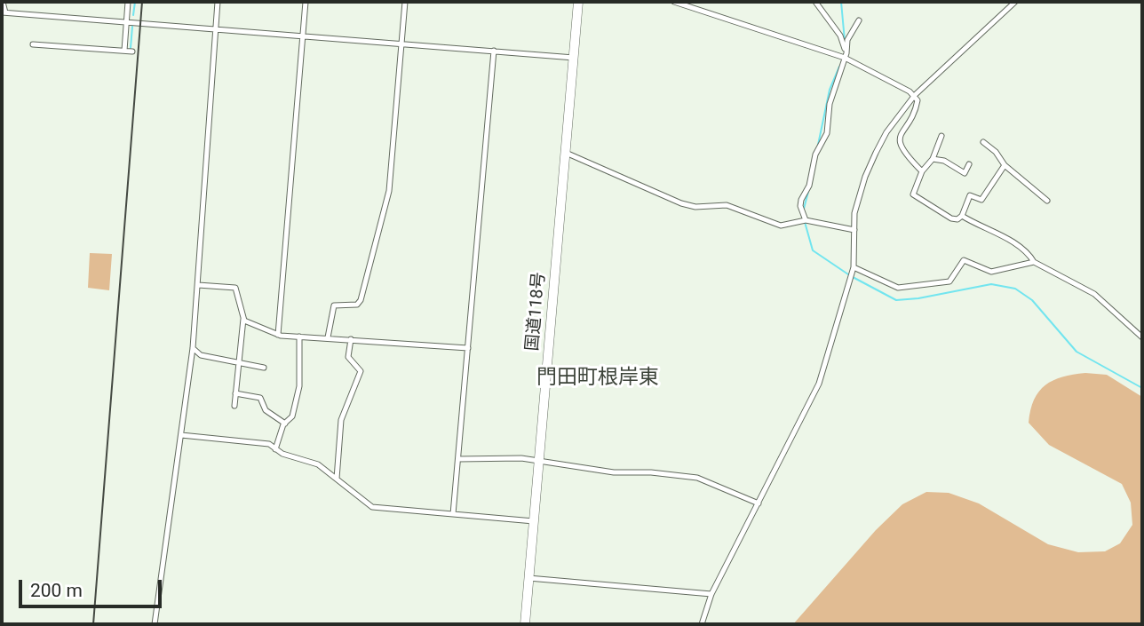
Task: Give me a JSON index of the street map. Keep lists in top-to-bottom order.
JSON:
{
  "streets": {
    "highway": ["国道118号"]
  },
  "districts": ["門田町根岸東"],
  "scale_bar": "200 m"
}
